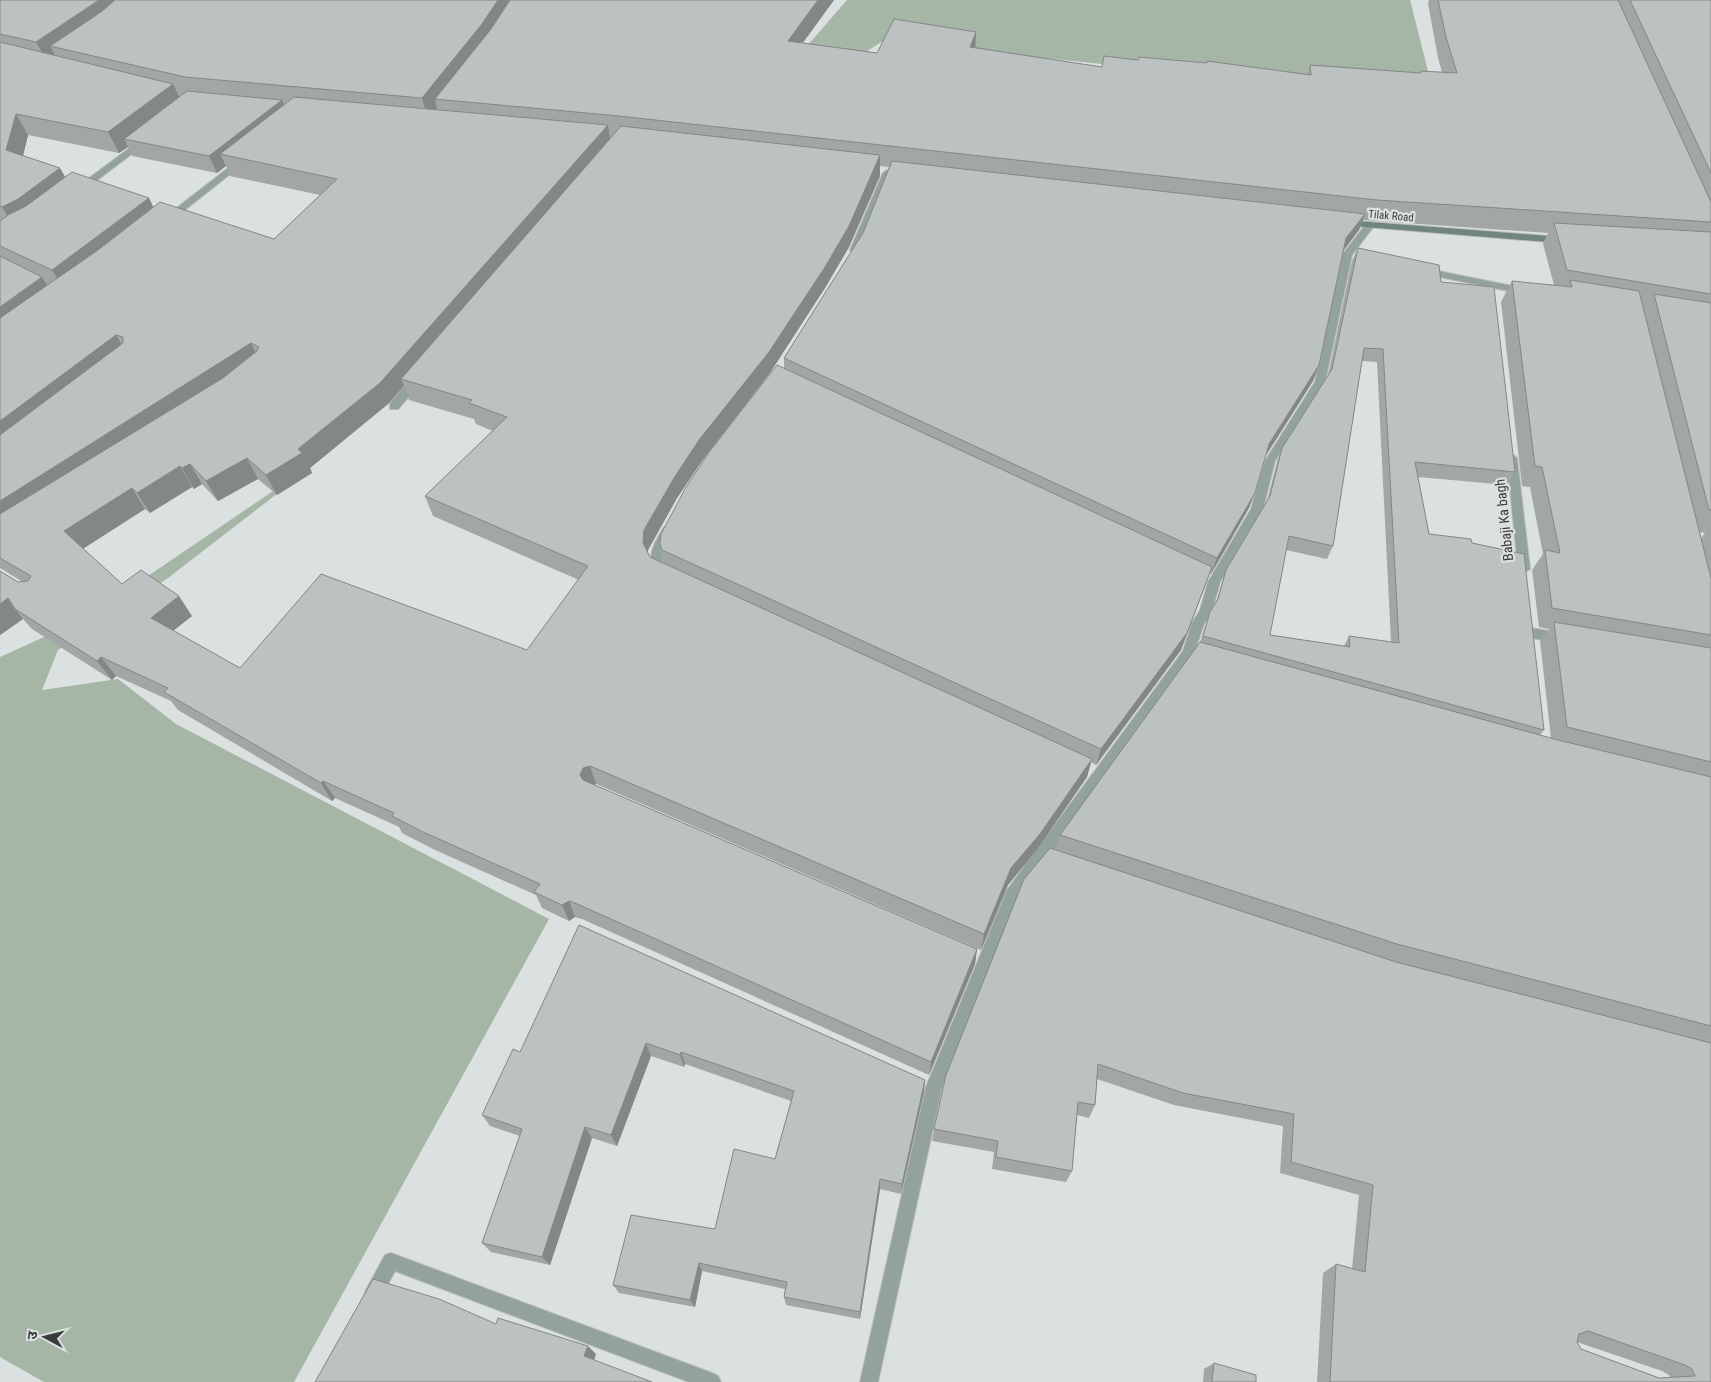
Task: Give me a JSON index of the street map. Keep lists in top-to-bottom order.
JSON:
{
  "streets": {
    "main road": ["Tilak Road"],
    "street": ["Babaji Ka bagh"]
  },
  "north": "left"
}
